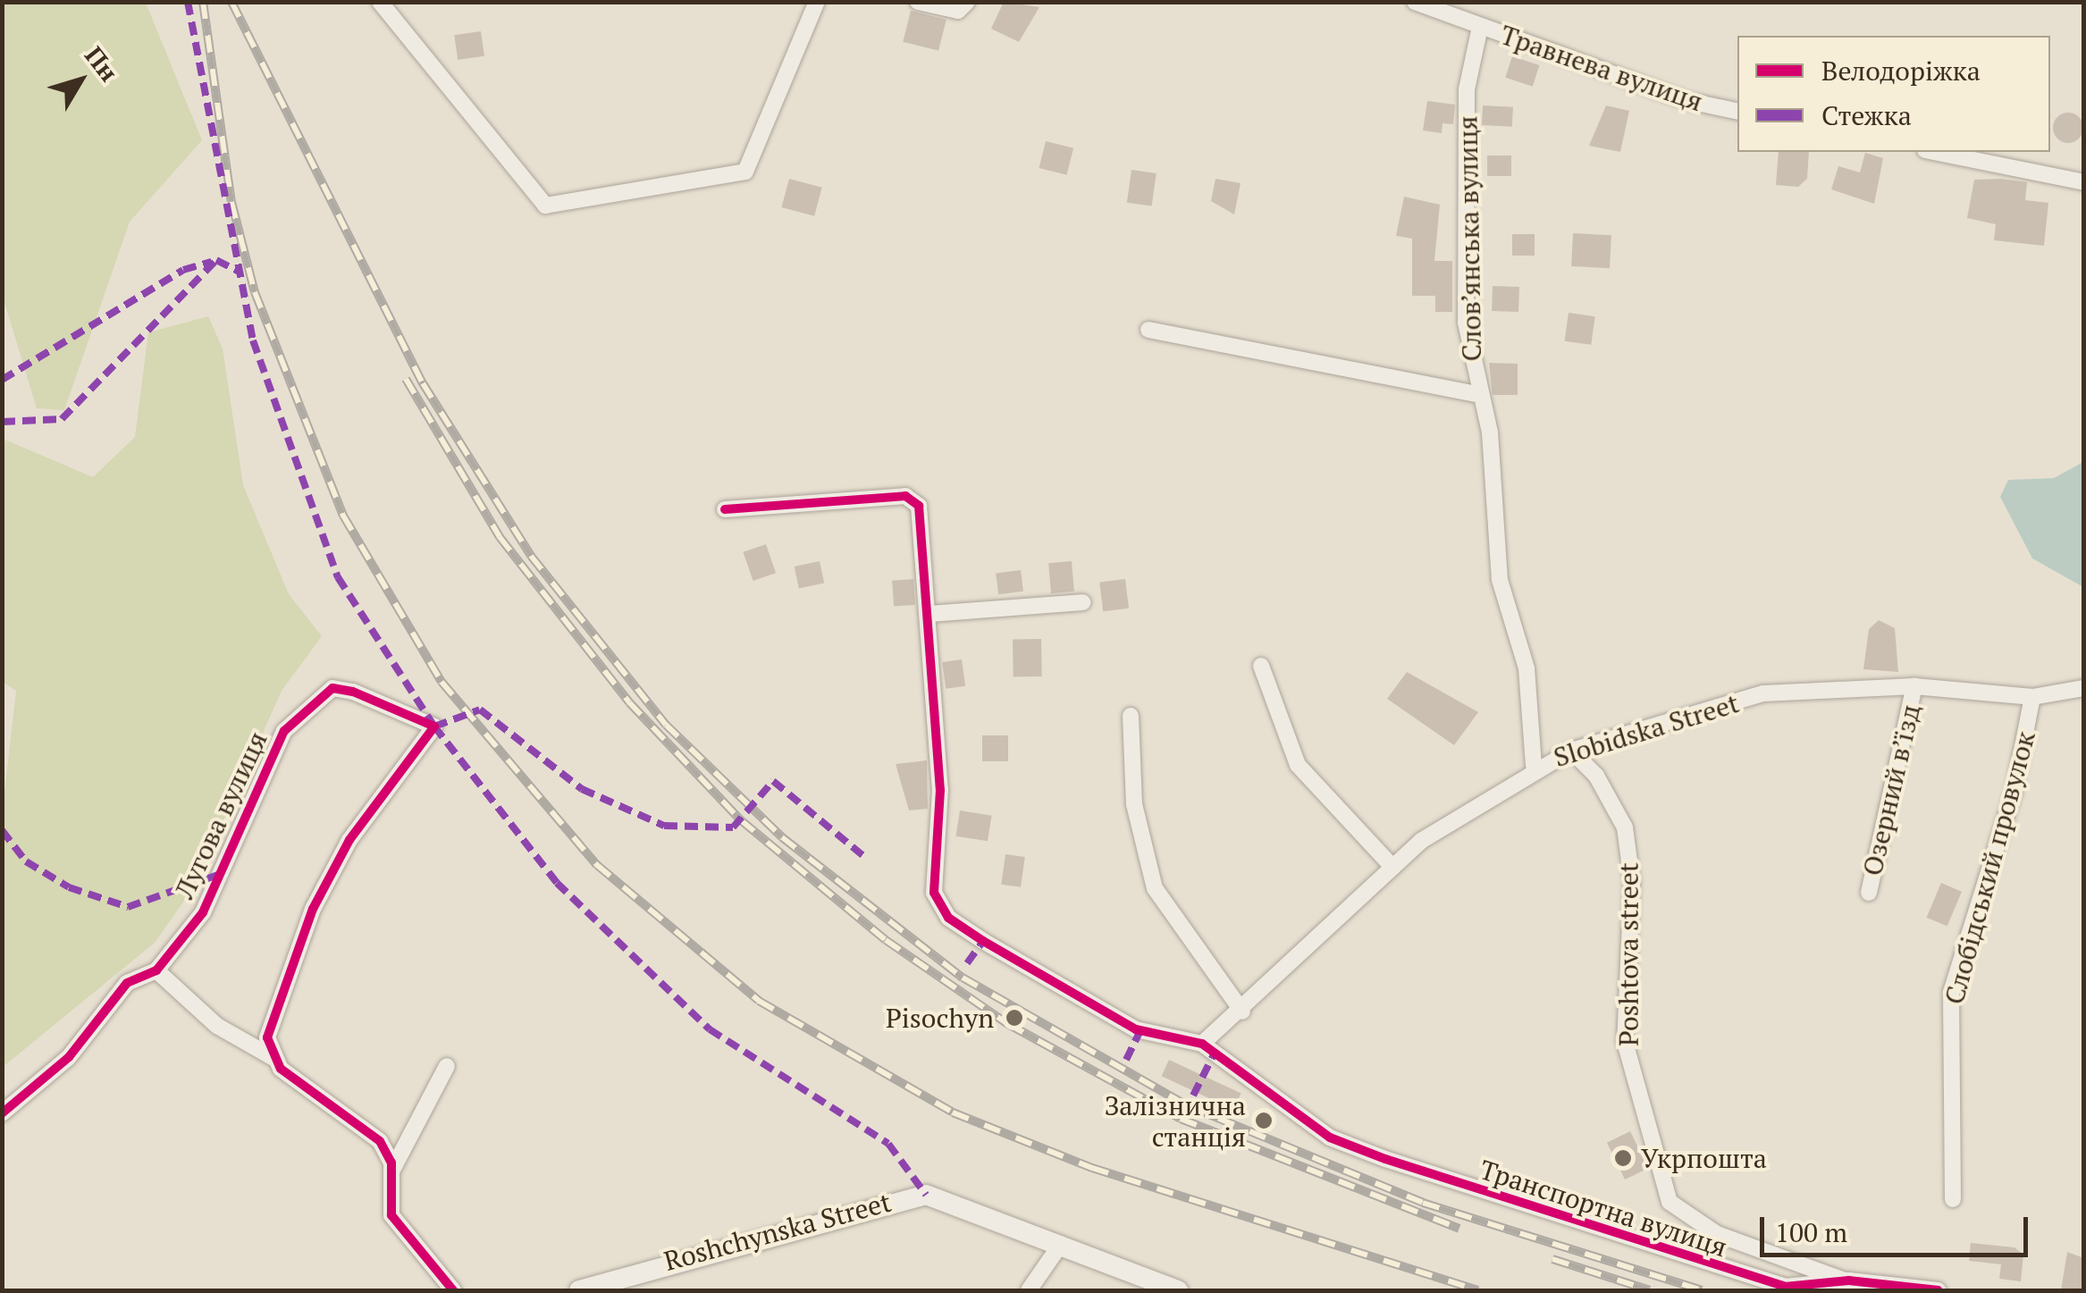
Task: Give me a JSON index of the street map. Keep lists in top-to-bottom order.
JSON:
{
  "streets": {
    "street": [
      "Травнева вулиця",
      "Слов’янська вулиця",
      "Slobidska Street",
      "Озерний в’їзд",
      "Лугова вулиця",
      "Слобідський провулок",
      "Poshtova street",
      "Транспортна вулиця",
      "Roshchynska Street"
    ]
  },
  "crossings": [
    ["Травнева вулиця", "Слов’янська вулиця"],
    ["Слов’янська вулиця", "Slobidska Street"],
    ["Slobidska Street", "Озерний в’їзд"],
    ["Slobidska Street", "Слобідський провулок"],
    ["Slobidska Street", "Poshtova street"],
    ["Slobidska Street", "Транспортна вулиця"],
    ["Poshtova street", "Транспортна вулиця"]
  ],
  "places": ["Pisochyn", "Залізнична станція", "Укрпошта"],
  "legend": ["Велодоріжка", "Стежка"],
  "scale_bar": "100 m",
  "north": "top right"
}
